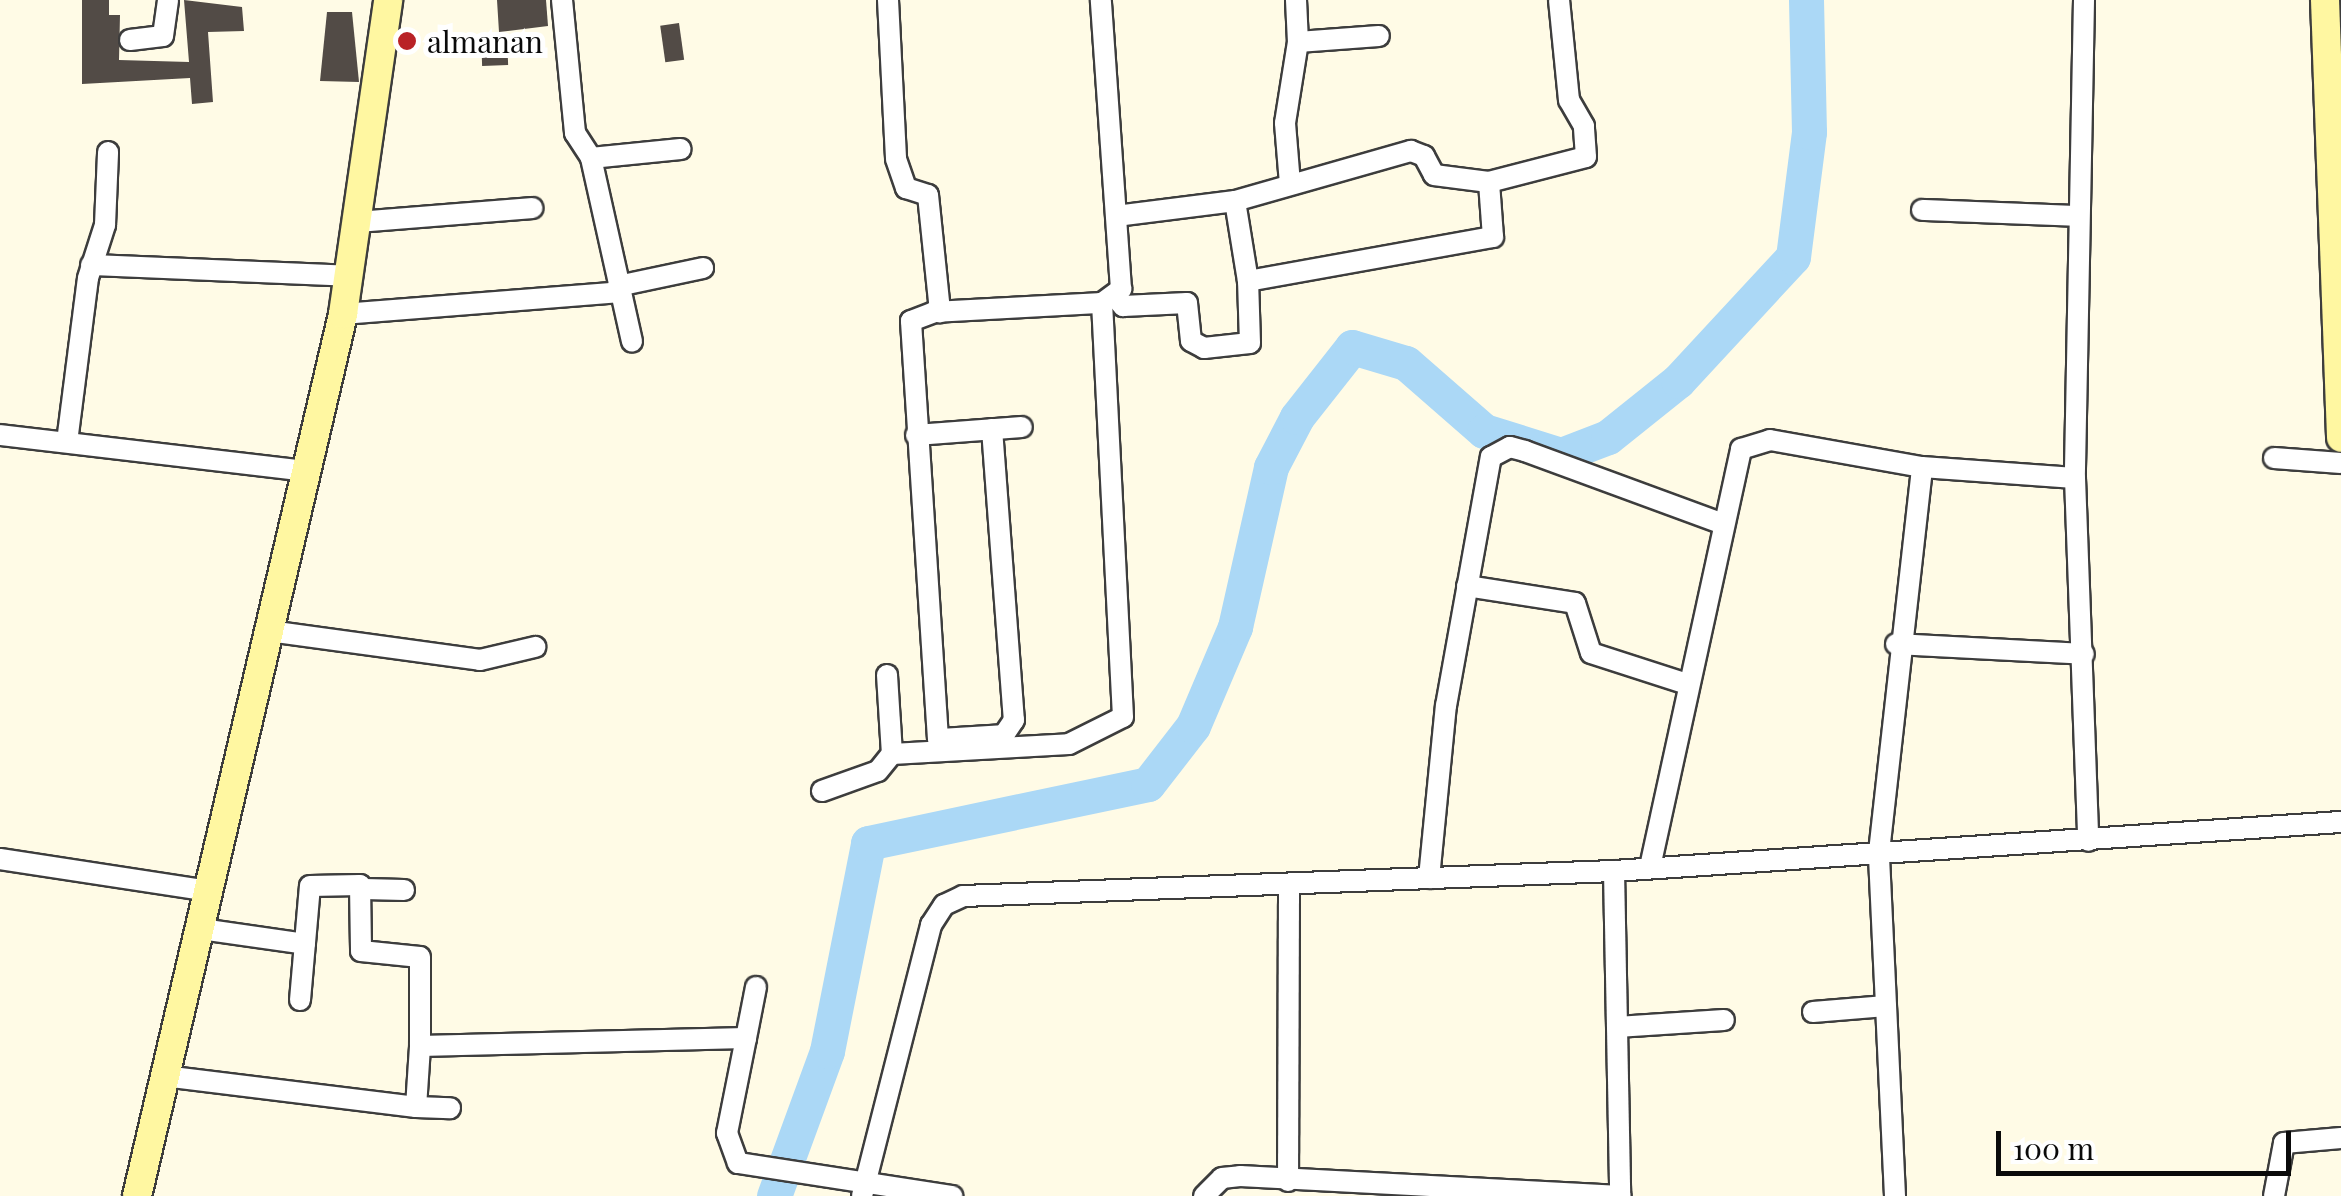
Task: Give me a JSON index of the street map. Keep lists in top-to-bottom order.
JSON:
{
  "places": ["almanan"],
  "scale_bar": "100 m"
}
